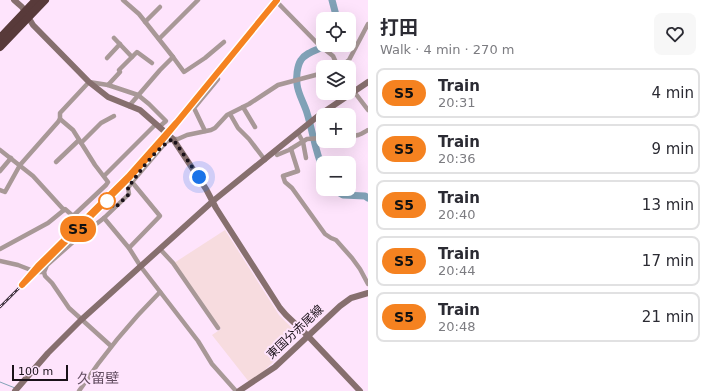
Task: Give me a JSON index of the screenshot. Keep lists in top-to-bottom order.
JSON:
{
  "streets": {
    "street": ["東国分赤尾線"]
  },
  "districts": ["久留壁"],
  "scale_bar": "100 m",
  "page": {
    "on_map": "S5",
    "heading": ["打田", "Walk · 4 min · 270 m"],
    "map_buttons": ["+", "−"],
    "list": [
      {
        "mark": "S5",
        "name": "Train",
        "note": "20:31",
        "value": "4 min"
      },
      {
        "mark": "S5",
        "name": "Train",
        "note": "20:36",
        "value": "9 min"
      },
      {
        "mark": "S5",
        "name": "Train",
        "note": "20:40",
        "value": "13 min"
      },
      {
        "mark": "S5",
        "name": "Train",
        "note": "20:44",
        "value": "17 min"
      },
      {
        "mark": "S5",
        "name": "Train",
        "note": "20:48",
        "value": "21 min"
      }
    ],
    "scale": "100 m"
  }
}
